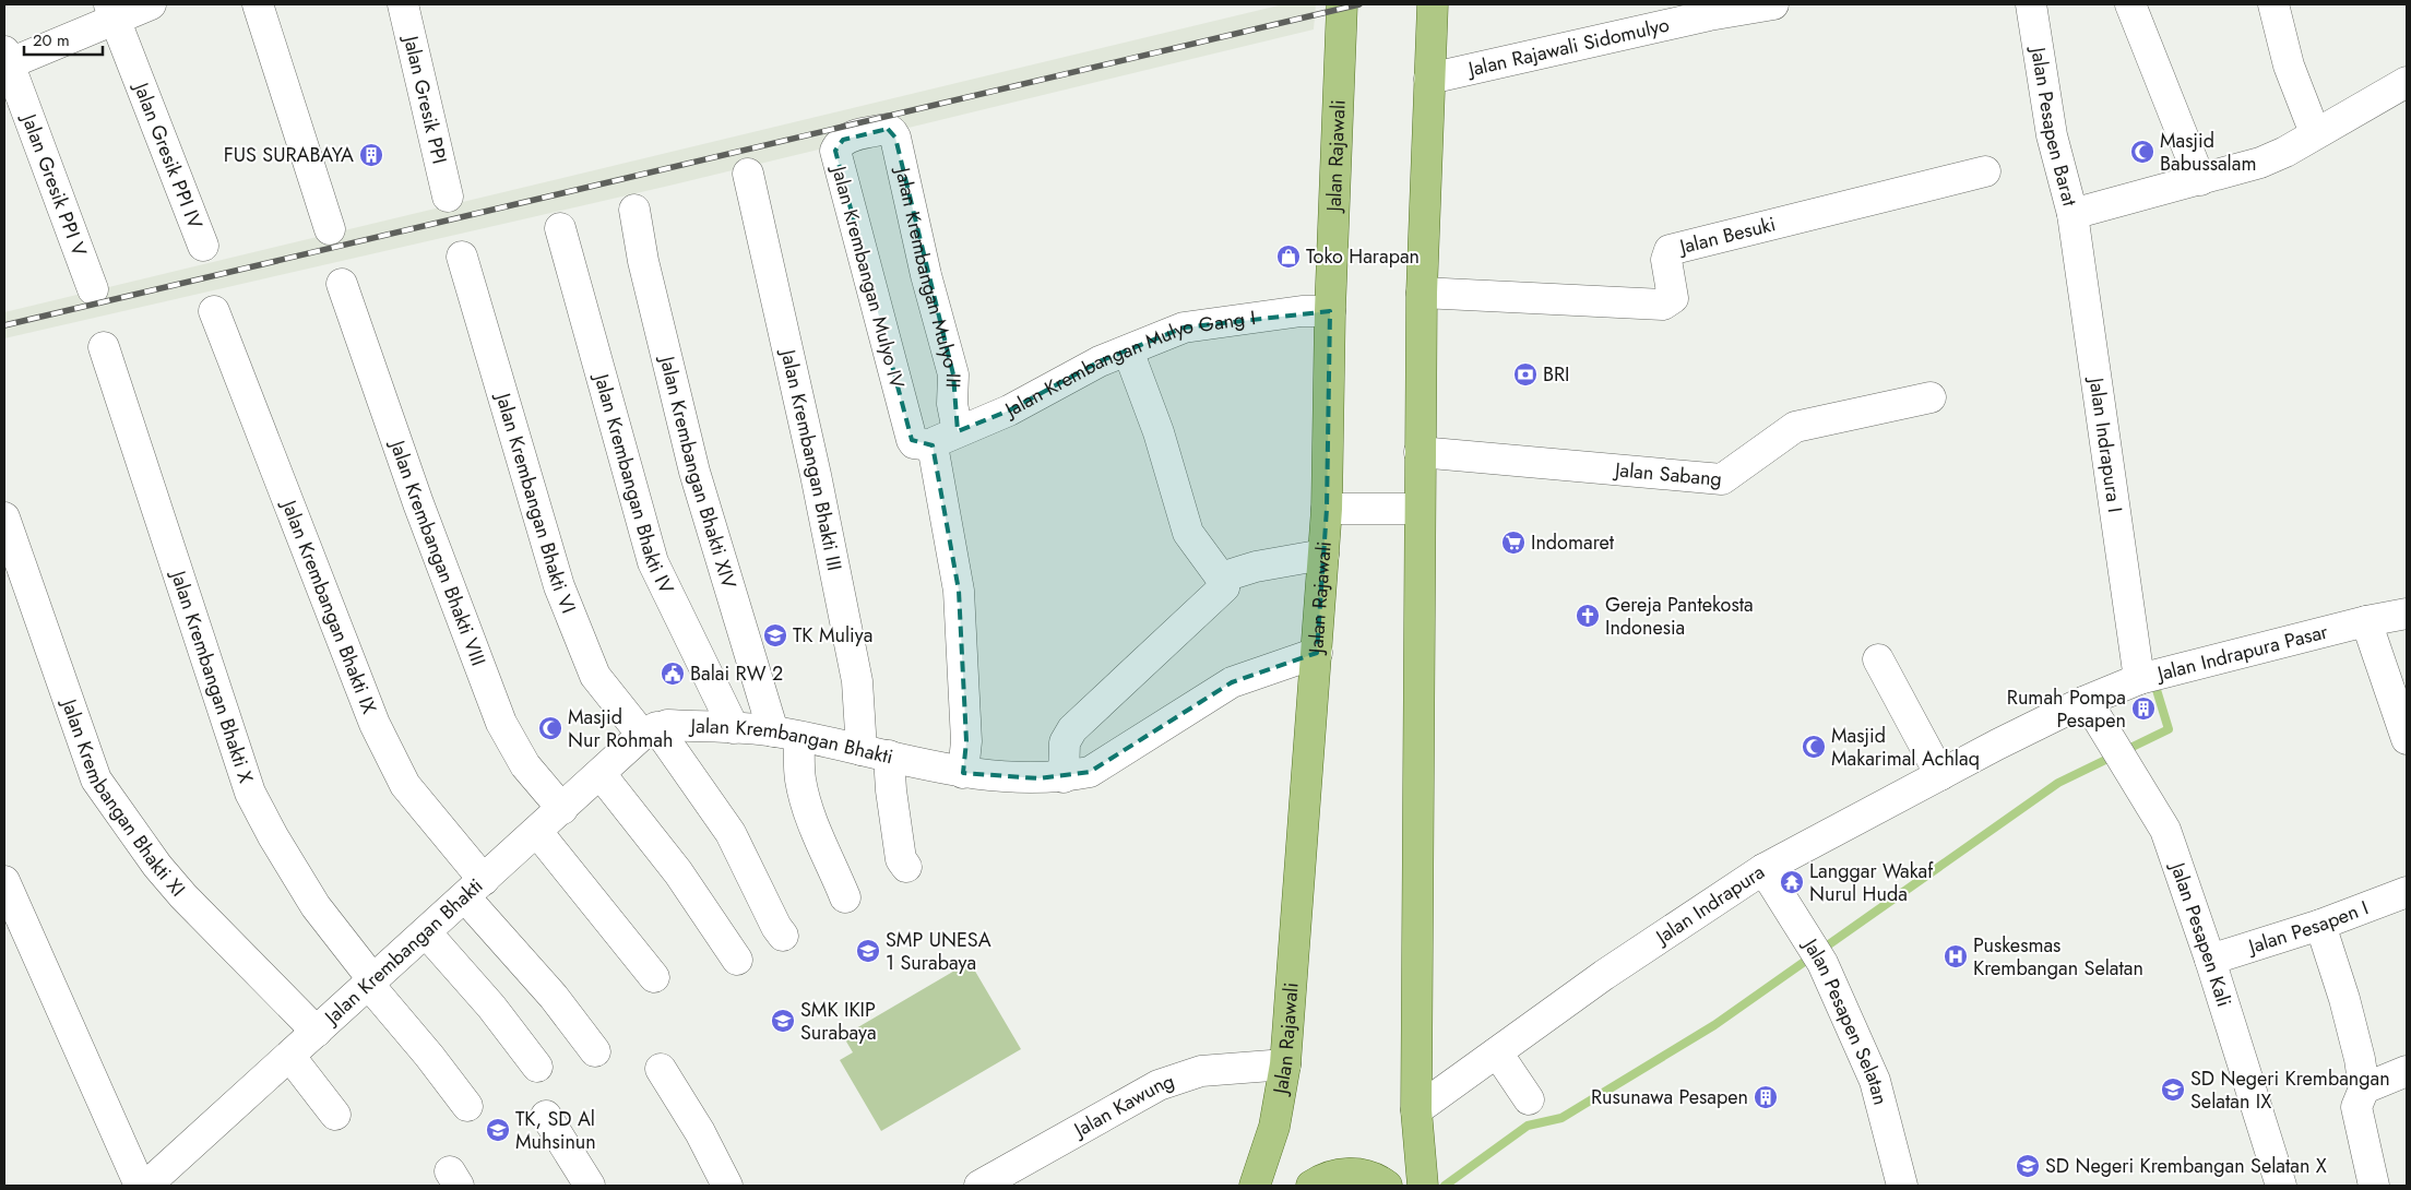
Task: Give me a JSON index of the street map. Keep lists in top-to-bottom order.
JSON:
{
  "streets": {
    "main road": ["Jalan Rajawali"],
    "street": [
      "Jalan Rajawali Sidomulyo",
      "Jalan Gresik PPI",
      "Jalan Pesapen Barat",
      "Jalan Gresik PPI IV",
      "Jalan Gresik PPI V",
      "Jalan Besuki",
      "Jalan Krembangan Mulyo IV",
      "Jalan Krembangan Mulyo III",
      "Jalan Krembangan Mulyo Gang I",
      "Jalan Indrapura I",
      "Jalan Krembangan Bhakti III",
      "Jalan Krembangan Bhakti XIV",
      "Jalan Sabang",
      "Jalan Krembangan Bhakti IV",
      "Jalan Krembangan Bhakti VI",
      "Jalan Krembangan Bhakti VIII",
      "Jalan Krembangan Bhakti IX",
      "Jalan Indrapura Pasar",
      "Jalan Krembangan Bhakti X",
      "Jalan Krembangan Bhakti",
      "Jalan Krembangan Bhakti XI",
      "Jalan Indrapura",
      "Jalan Pesapen I",
      "Jalan Pesapen Kali",
      "Jalan Pesapen Selatan",
      "Jalan Kawung"
    ]
  },
  "crossings": [
    ["Jalan Pesapen Barat", "Jalan Indrapura I"],
    ["Jalan Rajawali", "Jalan Krembangan Mulyo Gang I"],
    ["Jalan Rajawali", "Jalan Krembangan Bhakti"],
    ["Jalan Rajawali", "Jalan Kawung"],
    ["Jalan Krembangan Mulyo IV", "Jalan Krembangan Mulyo III"],
    ["Jalan Krembangan Mulyo IV", "Jalan Krembangan Mulyo Gang I"],
    ["Jalan Krembangan Mulyo III", "Jalan Krembangan Mulyo Gang I"],
    ["Jalan Krembangan Mulyo III", "Jalan Krembangan Bhakti"],
    ["Jalan Indrapura I", "Jalan Indrapura Pasar"],
    ["Jalan Krembangan Bhakti III", "Jalan Krembangan Bhakti"],
    ["Jalan Krembangan Bhakti XIV", "Jalan Krembangan Bhakti"],
    ["Jalan Krembangan Bhakti IV", "Jalan Krembangan Bhakti"],
    ["Jalan Krembangan Bhakti VI", "Jalan Krembangan Bhakti"],
    ["Jalan Krembangan Bhakti VIII", "Jalan Krembangan Bhakti"],
    ["Jalan Krembangan Bhakti IX", "Jalan Krembangan Bhakti"],
    ["Jalan Indrapura Pasar", "Jalan Indrapura"],
    ["Jalan Indrapura Pasar", "Jalan Pesapen Kali"],
    ["Jalan Krembangan Bhakti X", "Jalan Krembangan Bhakti"],
    ["Jalan Krembangan Bhakti", "Jalan Krembangan Bhakti XI"],
    ["Jalan Indrapura", "Jalan Pesapen Kali"],
    ["Jalan Indrapura", "Jalan Pesapen Selatan"],
    ["Jalan Pesapen I", "Jalan Pesapen Kali"]
  ],
  "places": {
    "mosque": ["Masjid Babussalam", "Masjid Nur Rohmah", "Masjid Makarimal Achlaq"],
    "building": ["FUS SURABAYA", "Rumah Pompa Pesapen", "Rusunawa Pesapen"],
    "shop": ["Toko Harapan"],
    "bank": ["BRI"],
    "supermarket": ["Indomaret"],
    "church": ["Gereja Pantekosta Indonesia"],
    "school or university": [
      "TK Muliya",
      "SMP UNESA 1 Surabaya",
      "SMK IKIP Surabaya",
      "SD Negeri Krembangan Selatan IX",
      "TK, SD Al Muhsinun",
      "SD Negeri Krembangan Selatan X"
    ],
    "public building": ["Balai RW 2"],
    "temple": ["Langgar Wakaf Nurul Huda"],
    "hospital": ["Puskesmas Krembangan Selatan"]
  },
  "scale_bar": "20 m"
}
